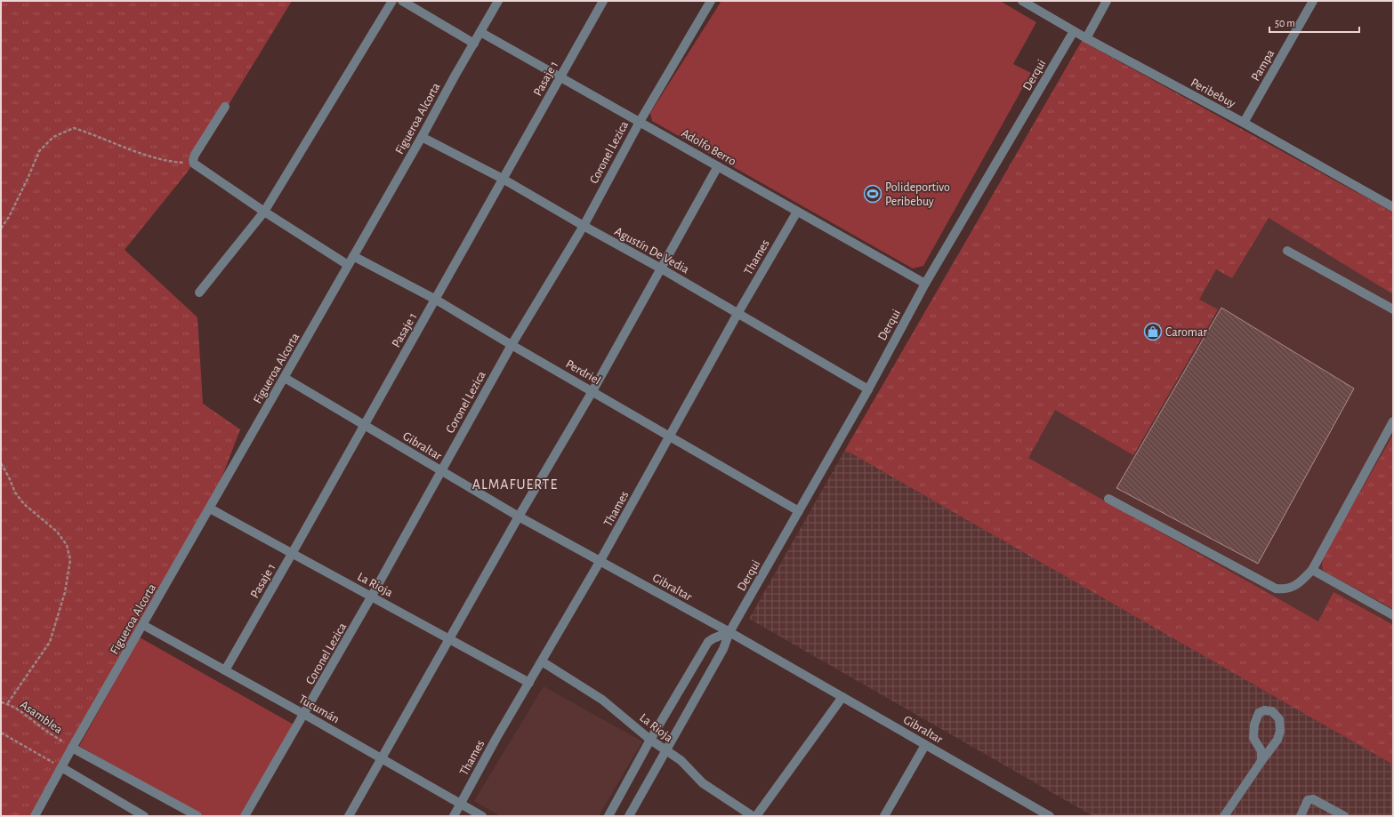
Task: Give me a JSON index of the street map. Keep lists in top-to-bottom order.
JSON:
{
  "streets": {
    "street": [
      "Pampa",
      "Derqui",
      "Pasaje 1",
      "Peribebuy",
      "Figueroa Alcorta",
      "Adolfo Berro",
      "Coronel Lezica",
      "Agustín De Vedia",
      "Thames",
      "Perdriel",
      "Gibraltar",
      "La Rioja",
      "Tucumán"
    ],
    "path": ["Asamblea"]
  },
  "crossings": [
    ["Pampa", "Peribebuy"],
    ["Derqui", "Peribebuy"],
    ["Derqui", "Adolfo Berro"],
    ["Derqui", "Agustín De Vedia"],
    ["Derqui", "Perdriel"],
    ["Derqui", "Gibraltar"],
    ["Derqui", "La Rioja"],
    ["Pasaje 1", "Adolfo Berro"],
    ["Pasaje 1", "Agustín De Vedia"],
    ["Pasaje 1", "Perdriel"],
    ["Pasaje 1", "Gibraltar"],
    ["Pasaje 1", "La Rioja"],
    ["Pasaje 1", "Tucumán"],
    ["Figueroa Alcorta", "Adolfo Berro"],
    ["Figueroa Alcorta", "Agustín De Vedia"],
    ["Figueroa Alcorta", "Perdriel"],
    ["Figueroa Alcorta", "Gibraltar"],
    ["Figueroa Alcorta", "La Rioja"],
    ["Figueroa Alcorta", "Tucumán"],
    ["Figueroa Alcorta", "Asamblea"],
    ["Adolfo Berro", "Coronel Lezica"],
    ["Adolfo Berro", "Thames"],
    ["Coronel Lezica", "Agustín De Vedia"],
    ["Coronel Lezica", "Perdriel"],
    ["Coronel Lezica", "Gibraltar"],
    ["Coronel Lezica", "La Rioja"],
    ["Coronel Lezica", "Tucumán"],
    ["Agustín De Vedia", "Thames"],
    ["Thames", "Perdriel"],
    ["Thames", "Gibraltar"],
    ["Thames", "La Rioja"],
    ["Thames", "Tucumán"]
  ],
  "districts": ["ALMAFUERTE"],
  "places": {
    "sports": ["Polideportivo Peribebuy"],
    "shop": ["Caromar"]
  },
  "scale_bar": "50 m"
}
